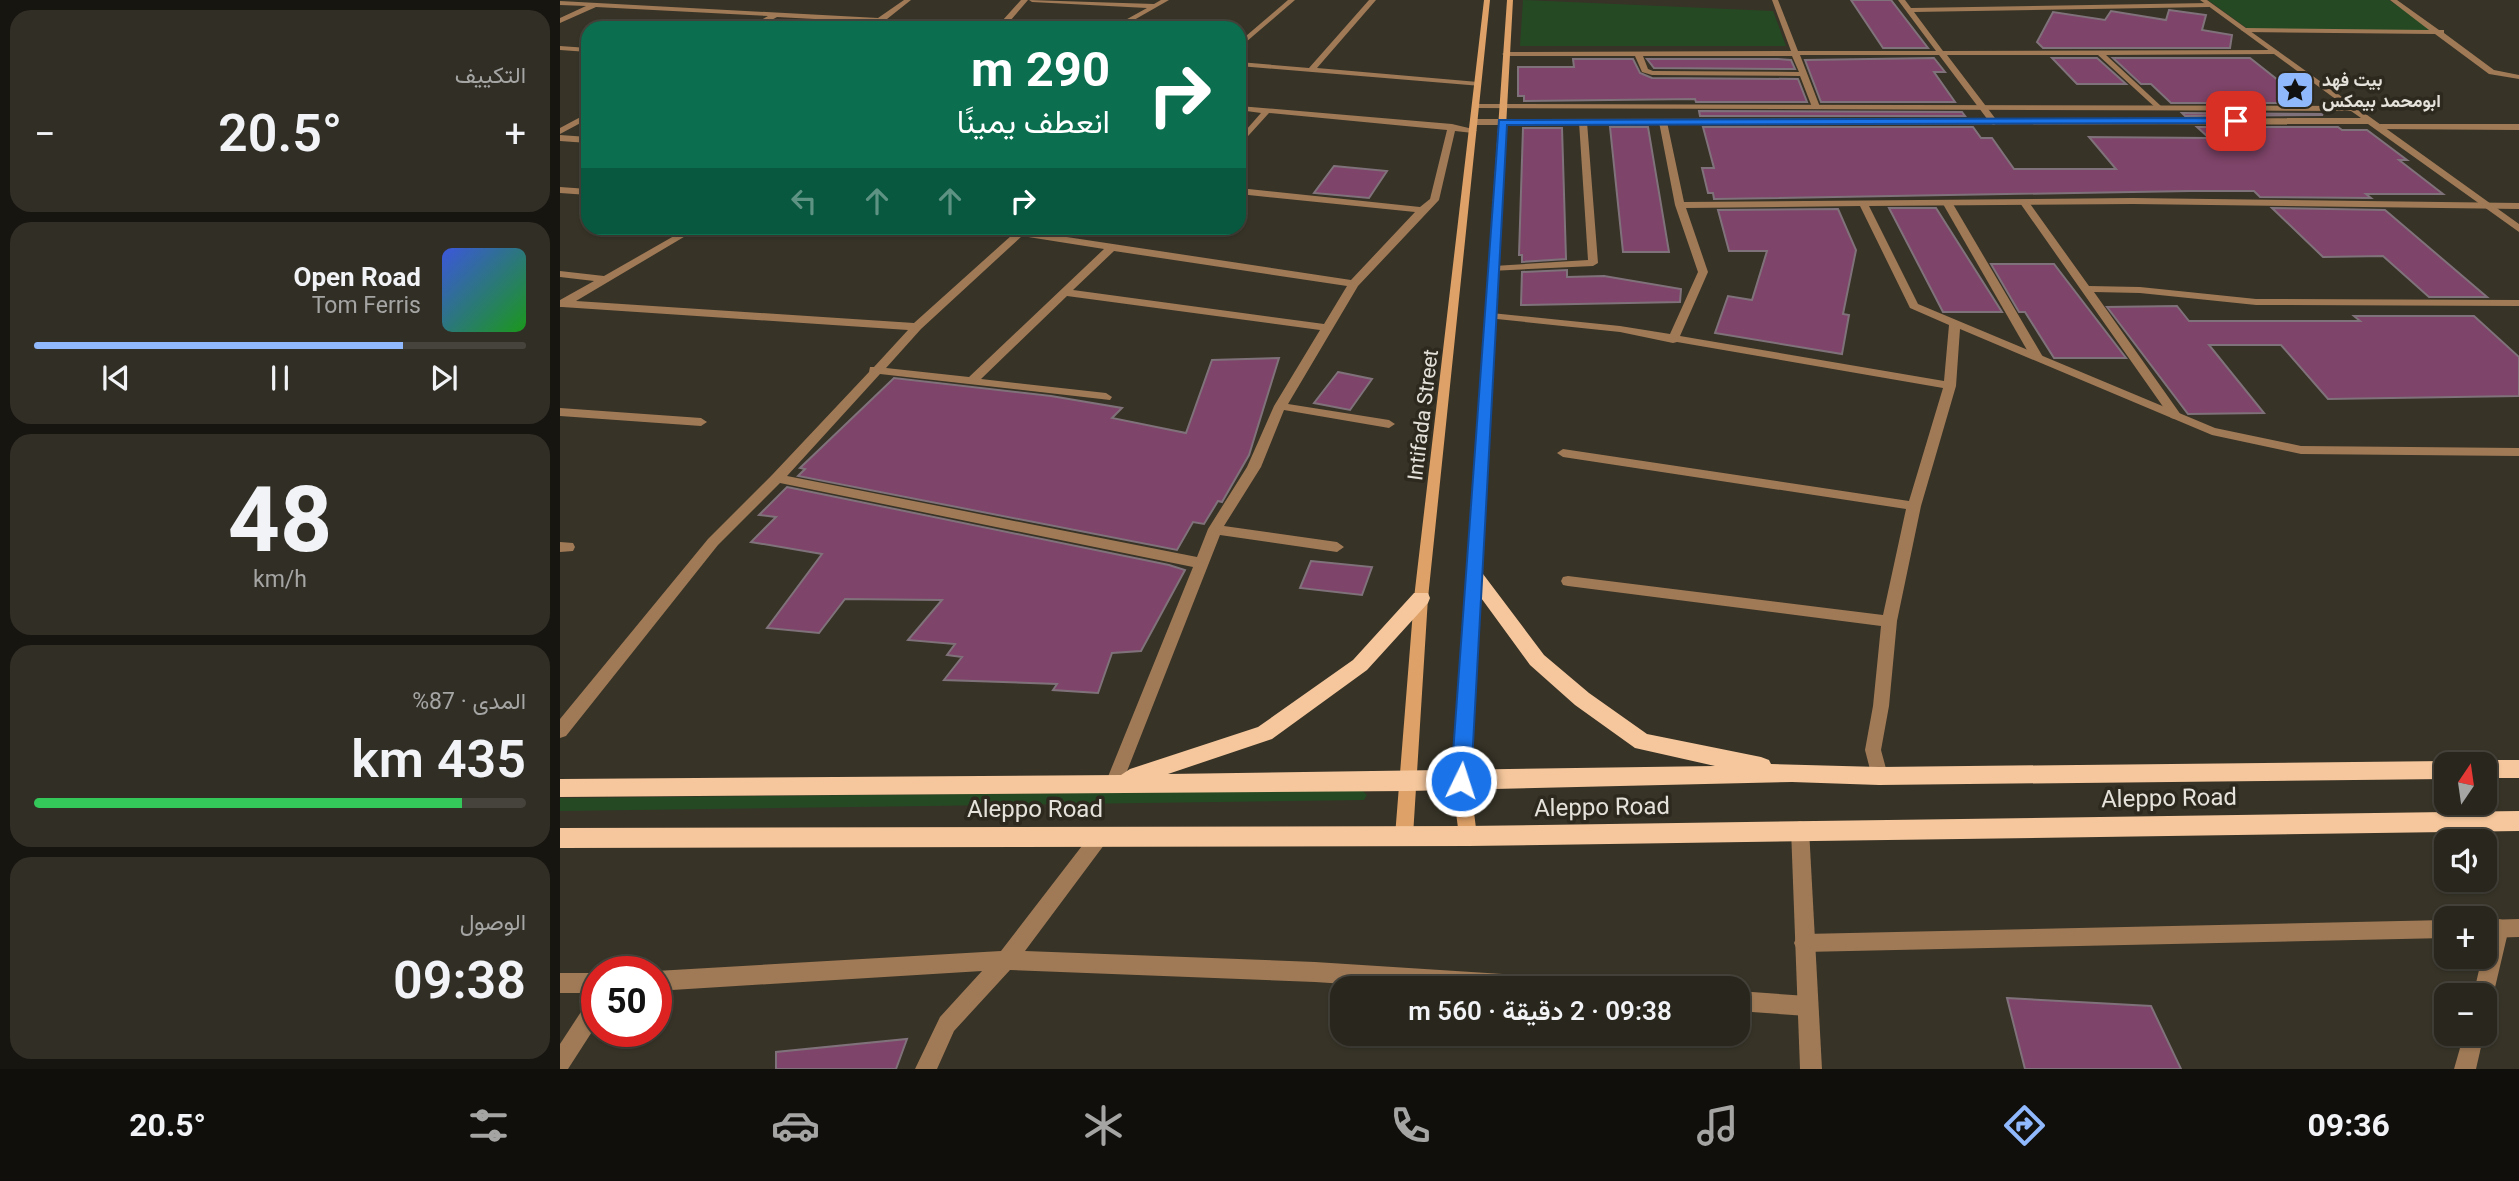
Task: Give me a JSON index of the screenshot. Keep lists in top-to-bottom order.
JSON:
{
  "streets": {
    "main road": ["Intifada Street", "Aleppo Road"]
  },
  "crossings": [
    ["Intifada Street", "Aleppo Road"]
  ],
  "places": {
    "place": ["بيت فهد ابومحمد بيمكس"]
  },
  "north": "top",
  "page": {
    "tile": [
      "التكييف",
      ["48", "km/h"],
      ["المدى · 87%", "435 km"],
      ["الوصول", "09:38"]
    ],
    "turn": ["290 m", "انعطف يمينًا"],
    "heat": ["−", "20.5°", "+"],
    "song": ["Open Road", "Tom Ferris"],
    "map_buttons": ["+", "−"],
    "limit": "50",
    "trip": "09:38 · 2 دقيقة · 560 m",
    "tabs": ["09:36", "20.5°"]
  }
}
